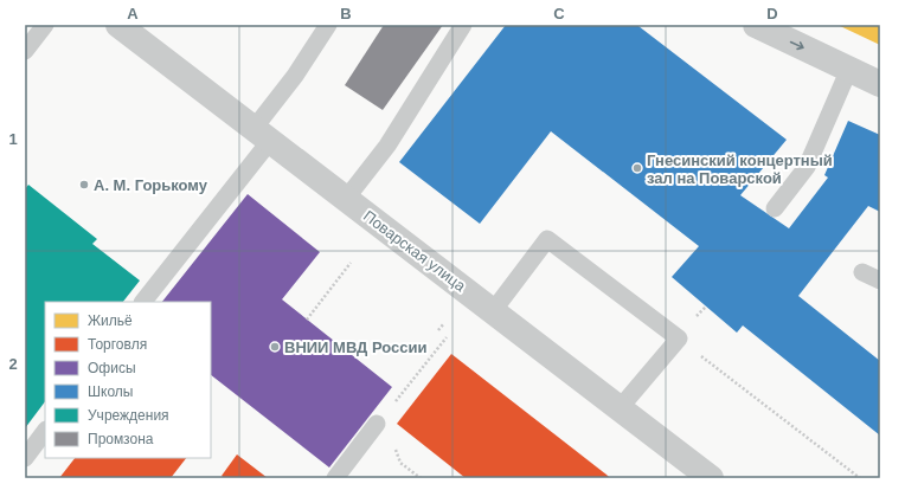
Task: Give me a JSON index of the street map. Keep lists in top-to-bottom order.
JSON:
{
  "streets": {
    "street": ["Поварская улица"]
  },
  "places": ["Гнесинский концертный зал на Поварской", "А. М. Горькому", "ВНИИ МВД России"],
  "legend": [
    "Жильё",
    "Торговля",
    "Офисы",
    "Школы",
    "Учреждения",
    "Промзона"
  ],
  "grid": {
    "columns": [
      "A",
      "B",
      "C",
      "D"
    ],
    "rows": ["1", "2"]
  }
}
